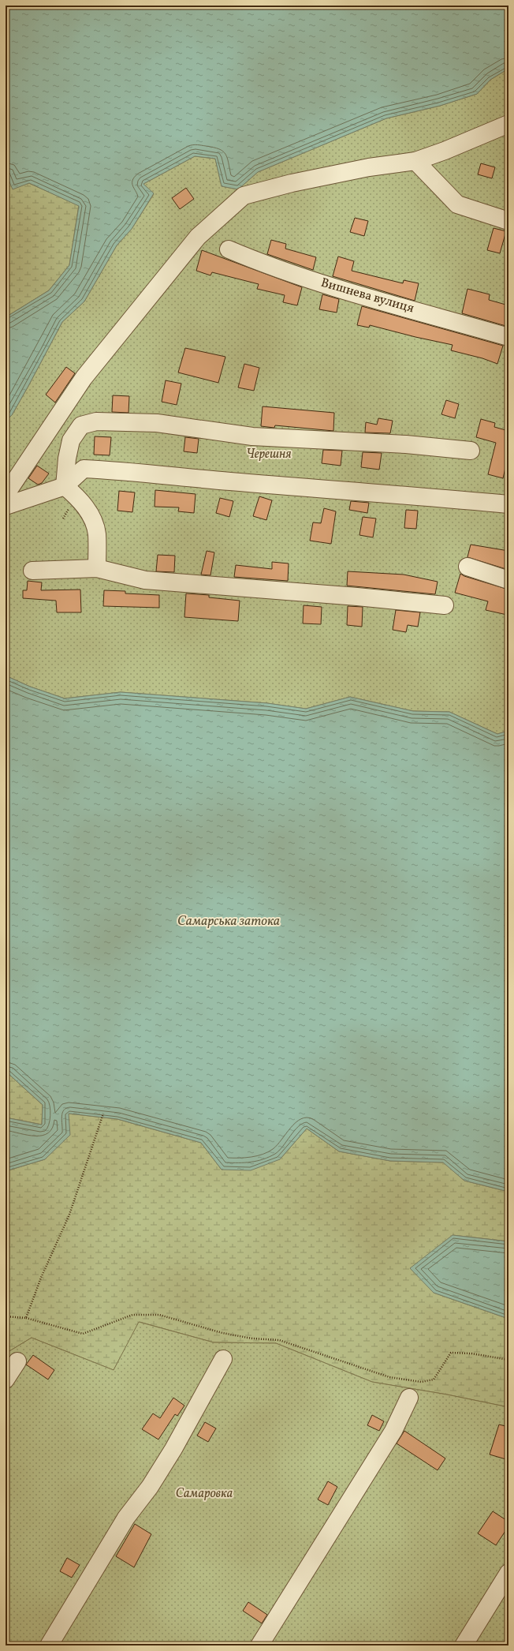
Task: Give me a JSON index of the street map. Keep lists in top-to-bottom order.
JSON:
{
  "streets": {
    "street": ["Вишнева вулиця"]
  },
  "water": ["Самарська затока"],
  "parks": ["Черешня", "Самаровка"]
}
